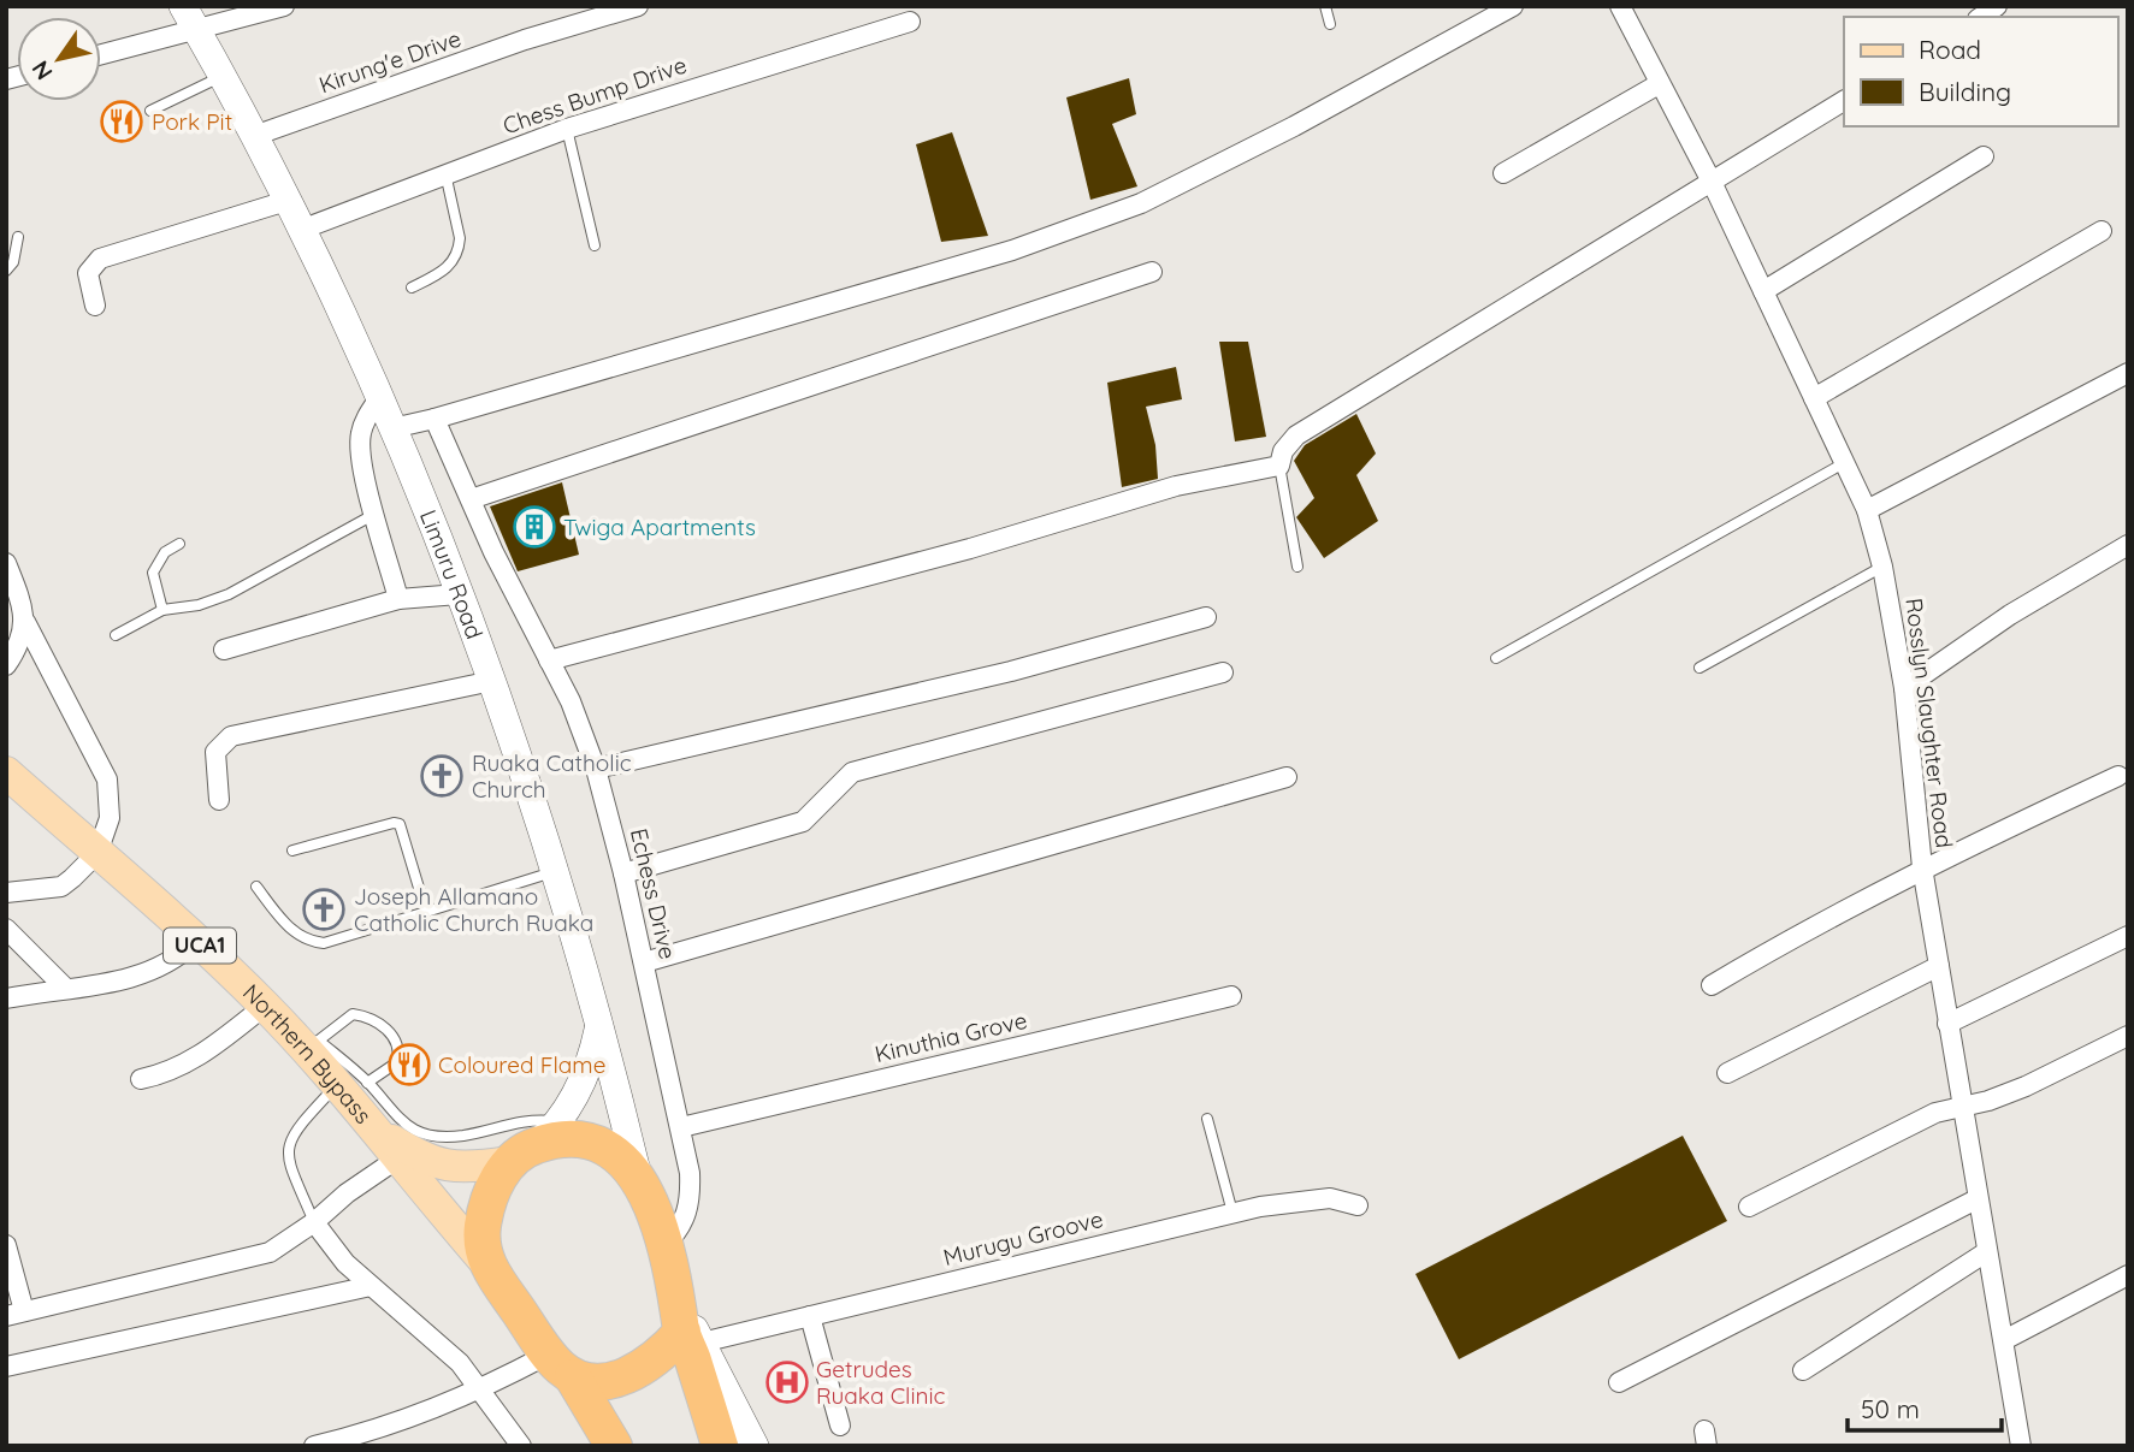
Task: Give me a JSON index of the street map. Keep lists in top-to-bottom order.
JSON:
{
  "streets": {
    "highway": ["Northern Bypass"],
    "main road": ["Limuru Road", "UCA1"],
    "street": [
      "Kirung'e Drive",
      "Chess Bump Drive",
      "Rosslyn Slaughter Road",
      "Echess Drive",
      "Kinuthia Grove",
      "Murugu Groove"
    ]
  },
  "crossings": [
    ["Kirung'e Drive", "Limuru Road"],
    ["Chess Bump Drive", "Limuru Road"],
    ["Limuru Road", "Echess Drive"],
    ["Limuru Road", "Northern Bypass"],
    ["Limuru Road", "Murugu Groove"],
    ["Echess Drive", "Kinuthia Grove"],
    ["Echess Drive", "Northern Bypass"],
    ["Echess Drive", "Murugu Groove"],
    ["Northern Bypass", "Murugu Groove"]
  ],
  "places": {
    "restaurant": ["Pork Pit", "Coloured Flame"],
    "building": ["Twiga Apartments"],
    "church": ["Ruaka Catholic Church", "Joseph Allamano Catholic Church Ruaka"],
    "hospital": ["Getrudes Ruaka Clinic"]
  },
  "legend": ["Road", "Building"],
  "scale_bar": "50 m",
  "north": "bottom left"
}
